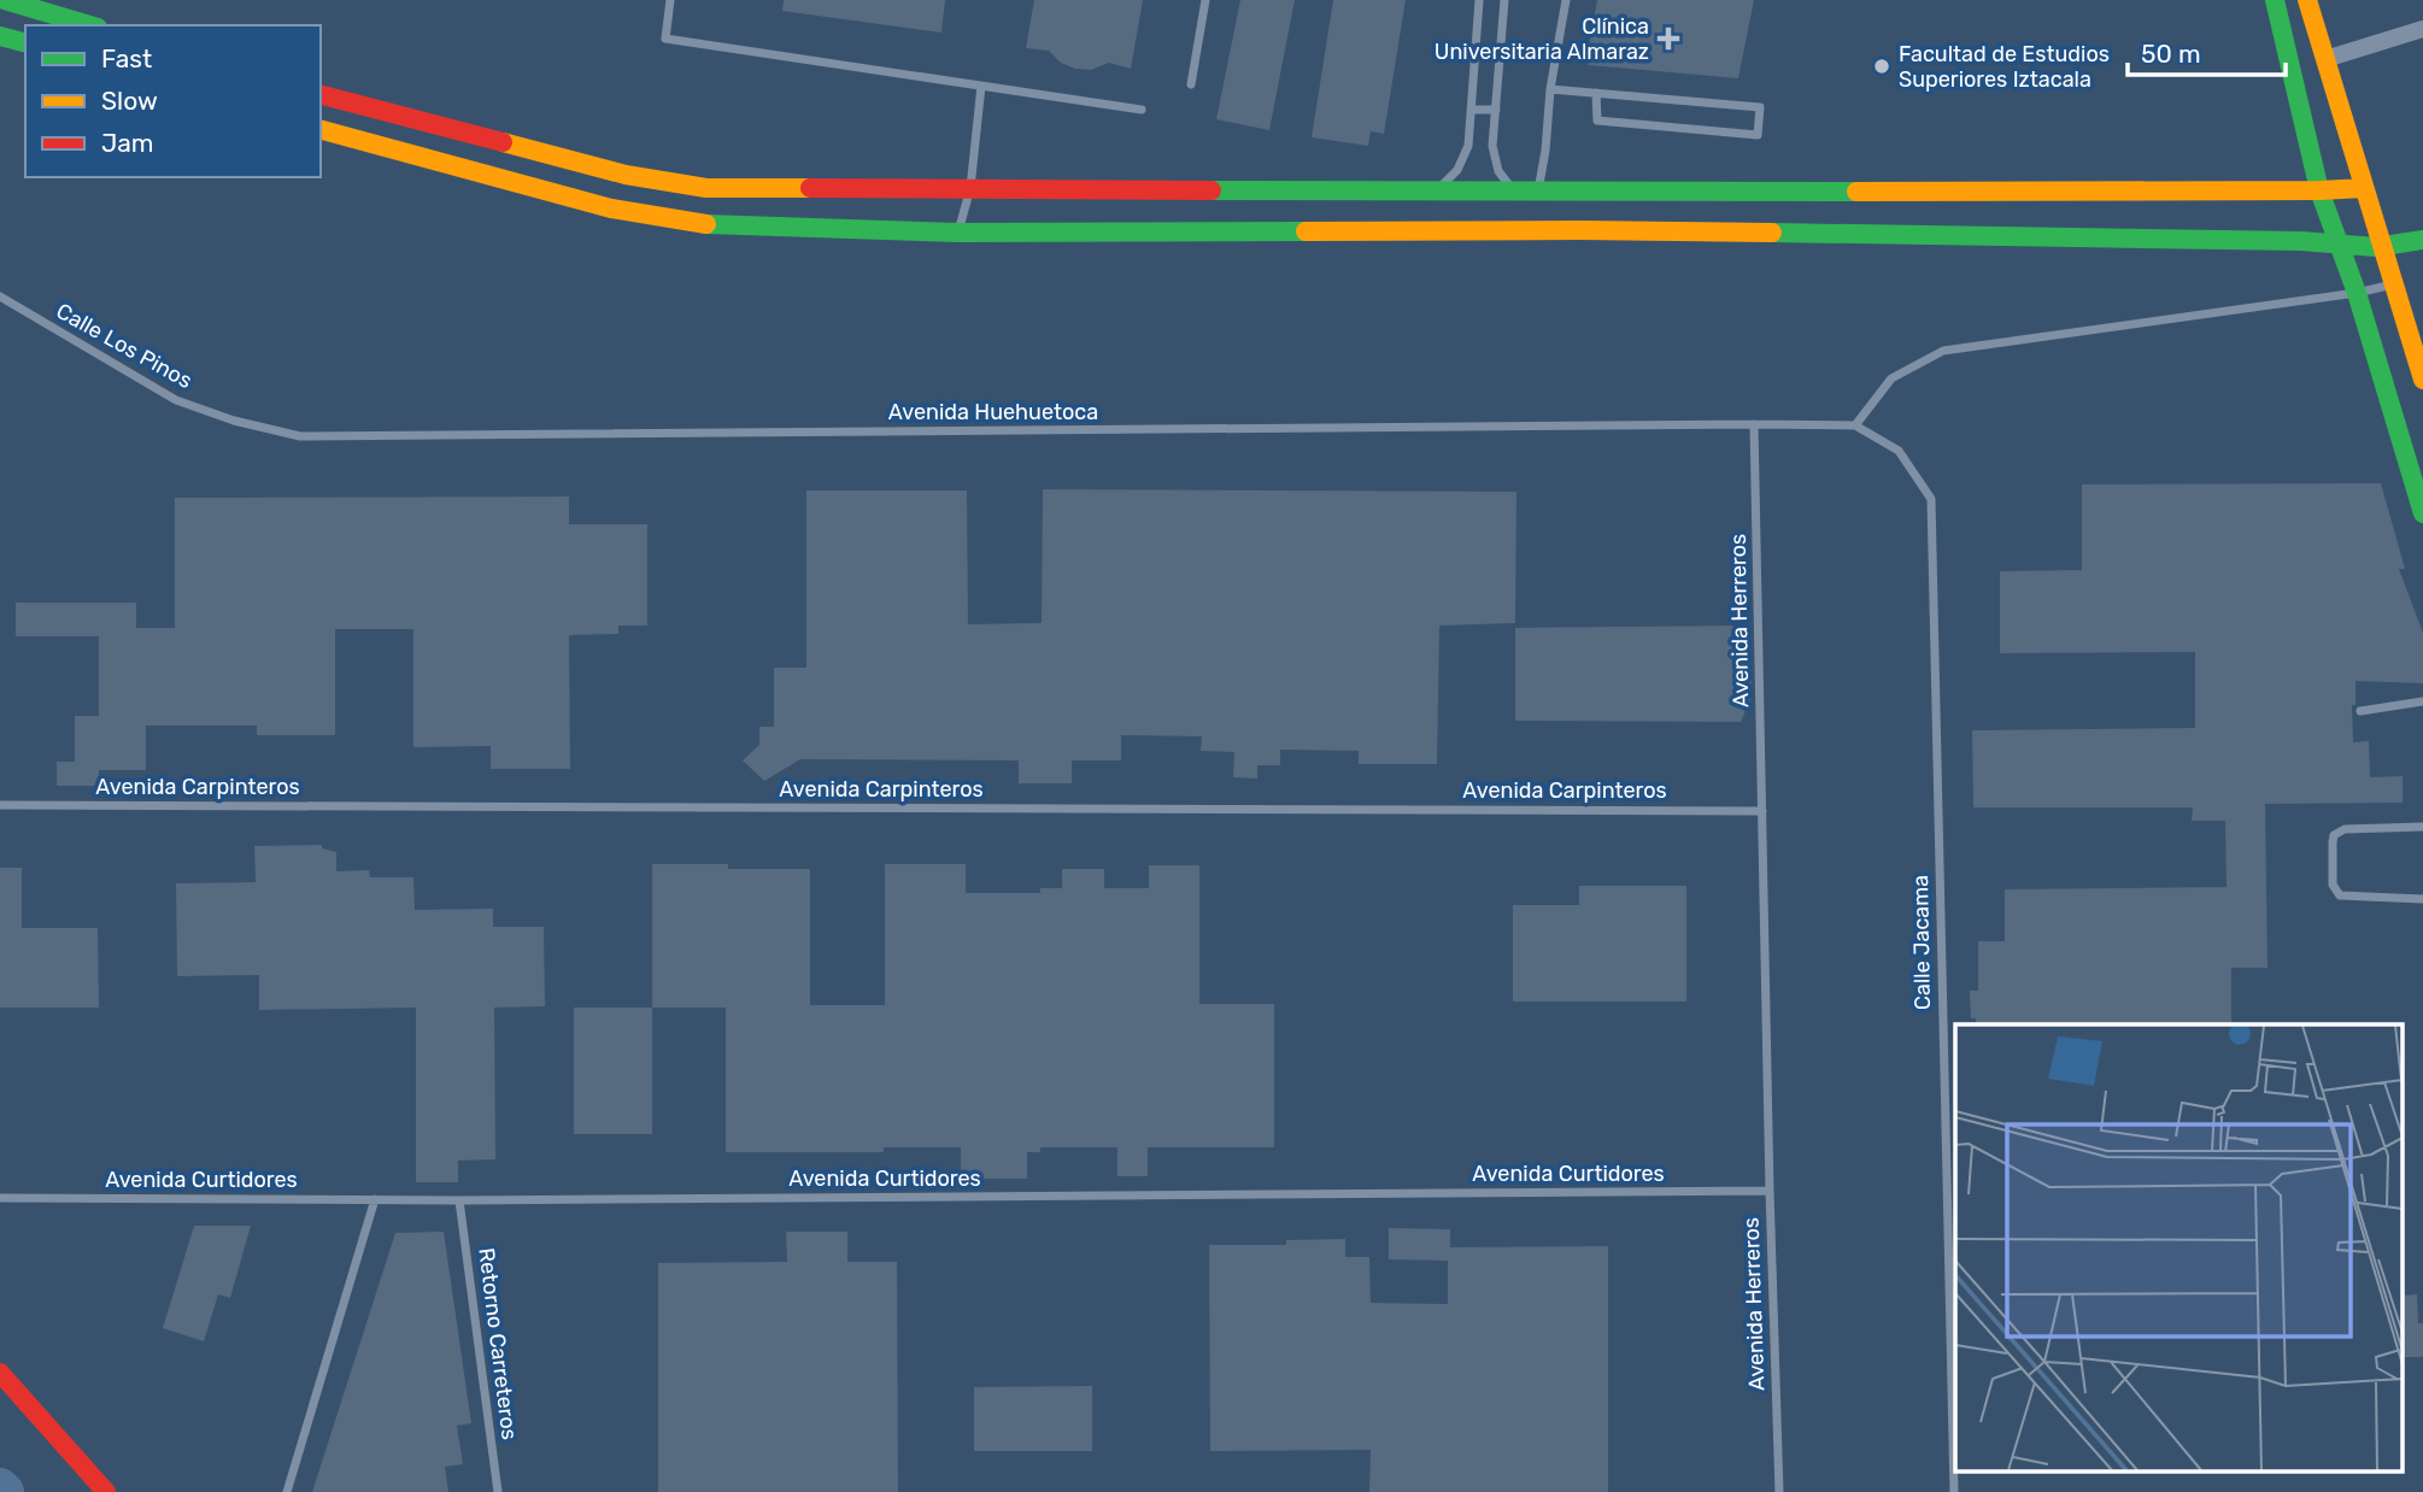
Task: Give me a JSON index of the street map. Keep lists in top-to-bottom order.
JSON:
{
  "streets": {
    "lane": [
      "Calle Los Pinos",
      "Avenida Huehuetoca",
      "Avenida Herreros",
      "Avenida Carpinteros",
      "Calle Jacama",
      "Avenida Curtidores",
      "Retorno Carreteros"
    ]
  },
  "crossings": [
    ["Calle Los Pinos", "Avenida Huehuetoca"],
    ["Avenida Huehuetoca", "Avenida Herreros"],
    ["Avenida Herreros", "Avenida Carpinteros"],
    ["Avenida Herreros", "Avenida Curtidores"],
    ["Avenida Curtidores", "Retorno Carreteros"]
  ],
  "places": {
    "health": ["Clínica Universitaria Almaraz"],
    "other": ["Facultad de Estudios Superiores Iztacala"]
  },
  "legend": ["Fast", "Slow", "Jam"],
  "scale_bar": "50 m"
}
